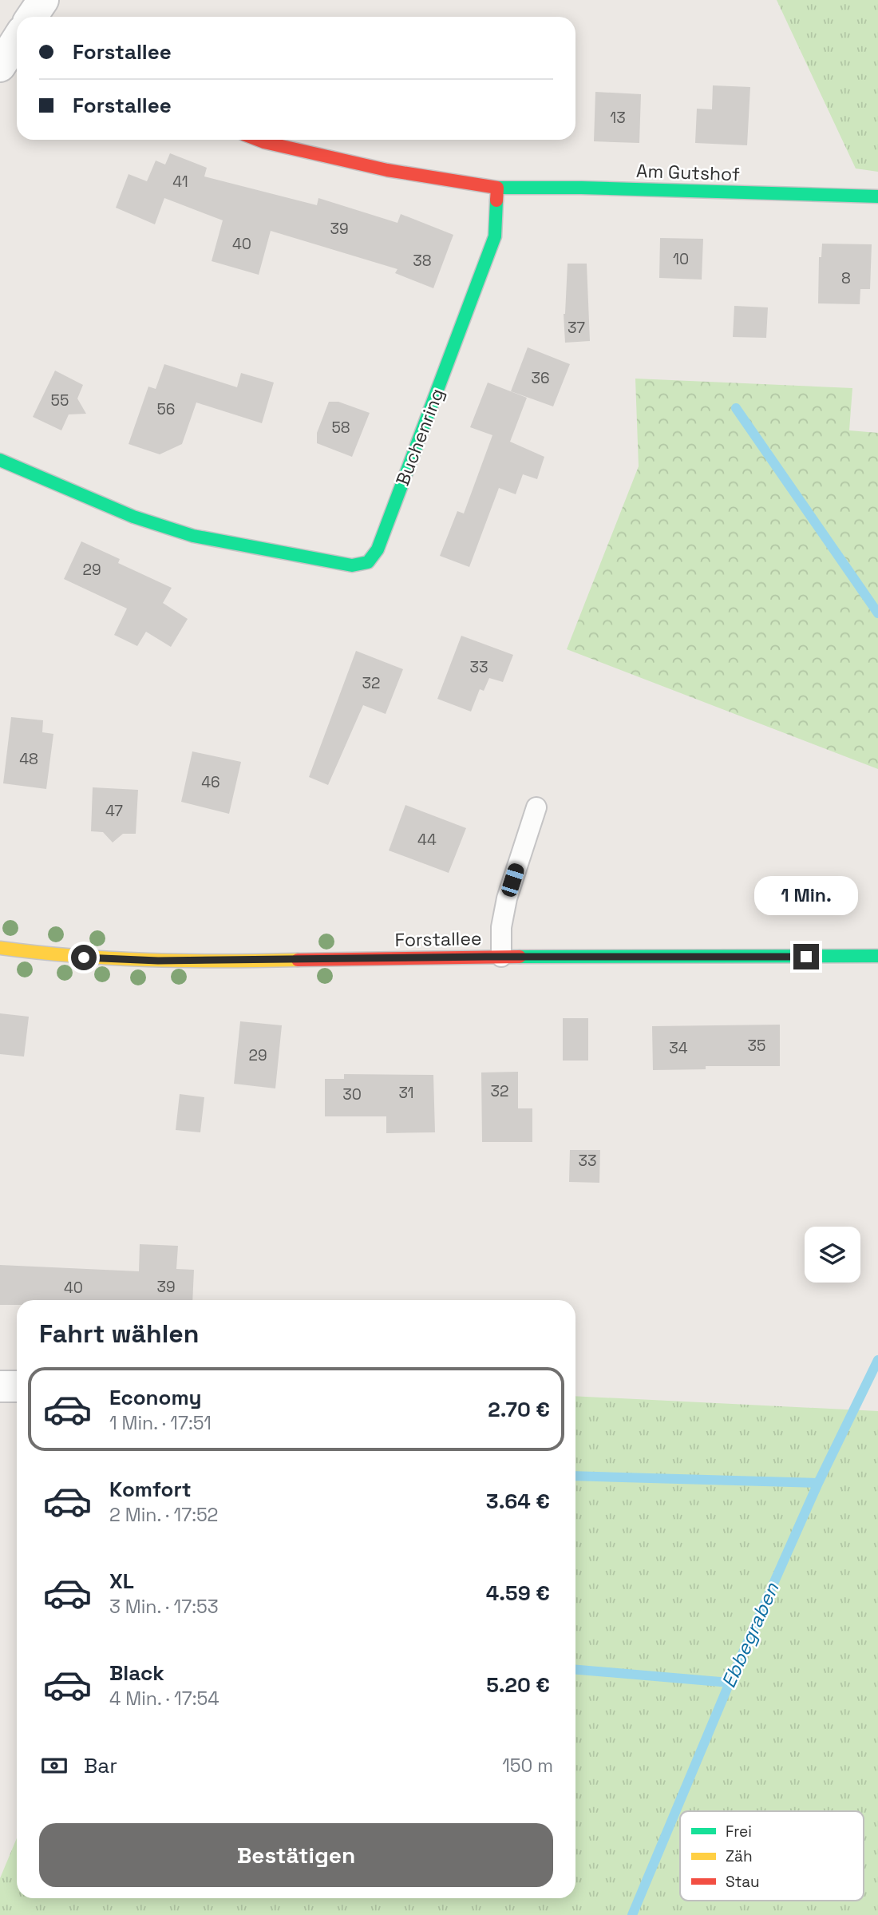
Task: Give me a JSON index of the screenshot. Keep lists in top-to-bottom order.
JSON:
{
  "streets": {
    "street": ["Am Gutshof", "Buchenring", "Forstallee"]
  },
  "crossings": [
    ["Am Gutshof", "Buchenring"]
  ],
  "water": ["Ebbegraben"],
  "house_numbers": [
    "13",
    "41",
    "39",
    "40",
    "10",
    "38",
    "8",
    "37",
    "36",
    "55",
    "56",
    "58",
    "29",
    "33",
    "32",
    "48",
    "46",
    "47",
    "44",
    "35",
    "34",
    "29",
    "32",
    "31",
    "30",
    "33",
    "39",
    "40"
  ],
  "legend": ["Frei", "Zäh", "Stau"],
  "page": {
    "banner": ["Forstallee", "Forstallee"],
    "bubble": "1 Min.",
    "heading": "Fahrt wählen",
    "list": [
      {
        "name": "Economy",
        "note": "1 Min. · 17:51",
        "value": "2.70 €"
      },
      {
        "name": "Komfort",
        "note": "2 Min. · 17:52",
        "value": "3.64 €"
      },
      {
        "name": "XL",
        "note": "3 Min. · 17:53",
        "value": "4.59 €"
      },
      {
        "name": "Black",
        "note": "4 Min. · 17:54",
        "value": "5.20 €"
      }
    ],
    "pay": ["Bar", "150 m"],
    "buttons": "Bestätigen"
  }
}
